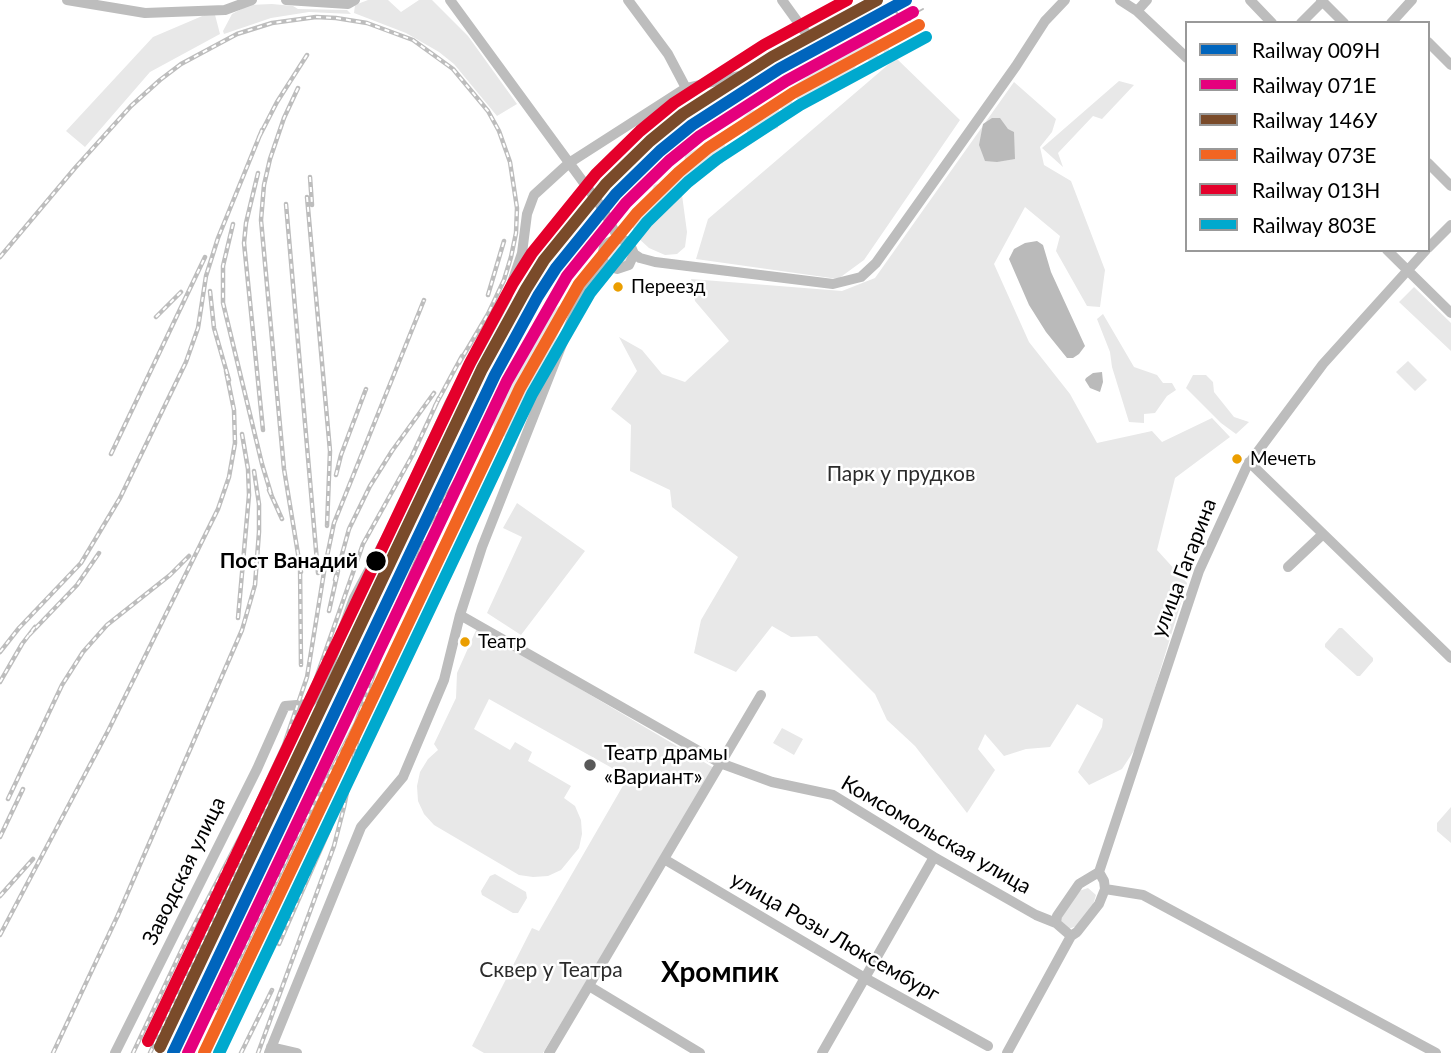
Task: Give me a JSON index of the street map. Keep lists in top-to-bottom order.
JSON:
{
  "streets": {
    "street": [
      "улица Гагарина",
      "Комсомольская улица",
      "Заводская улица",
      "улица Розы Люксембург"
    ]
  },
  "districts": ["Хромпик"],
  "parks": ["Парк у прудков", "Сквер у Театра"],
  "places": [
    "Переезд",
    "Мечеть",
    "Пост Ванадий",
    "Театр",
    "Театр драмы «Вариант»"
  ],
  "lines": [
    "rail line 009Н",
    "rail line 146У",
    "rail line 013Н",
    "rail line 071Е",
    "rail line 073Е",
    "rail line 803Е"
  ],
  "legend": [
    "Railway 009Н",
    "Railway 071Е",
    "Railway 146У",
    "Railway 073Е",
    "Railway 013Н",
    "Railway 803Е"
  ]
}
